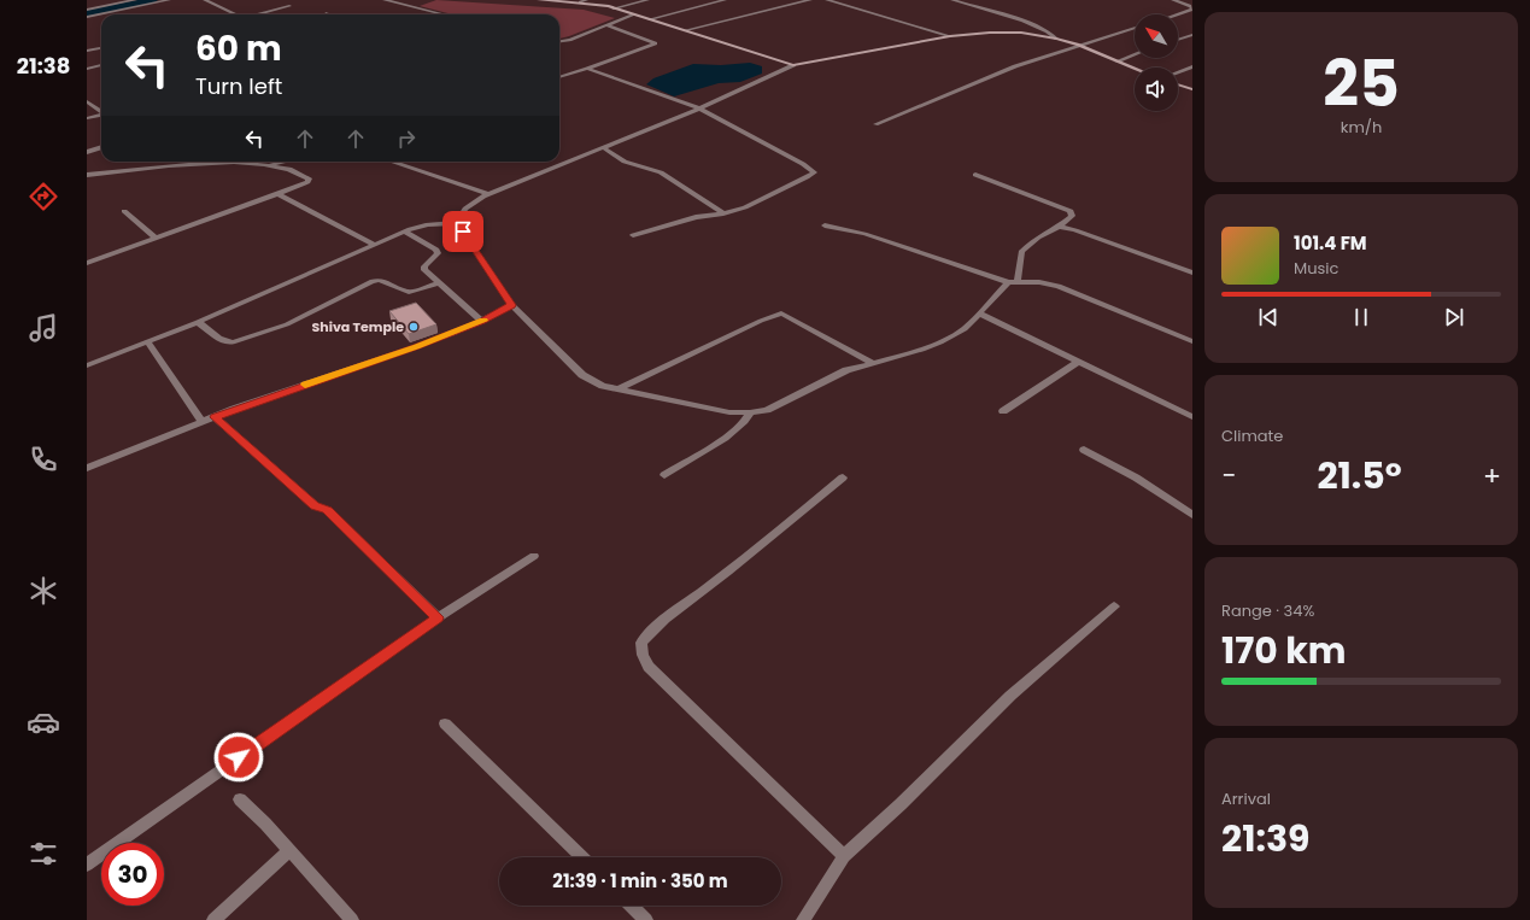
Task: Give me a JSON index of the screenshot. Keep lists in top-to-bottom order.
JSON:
{
  "places": ["Shiva Temple"],
  "north": "top left",
  "page": {
    "tabs": "21:38",
    "tile": [
      ["25", "km/h"],
      "Climate",
      ["Range · 34%", "170 km"],
      ["Arrival", "21:39"]
    ],
    "turn": ["60 m", "Turn left"],
    "song": ["101.4 FM", "Music"],
    "heat": ["−", "21.5°", "+"],
    "limit": "30",
    "trip": "21:39 · 1 min · 350 m"
  }
}
